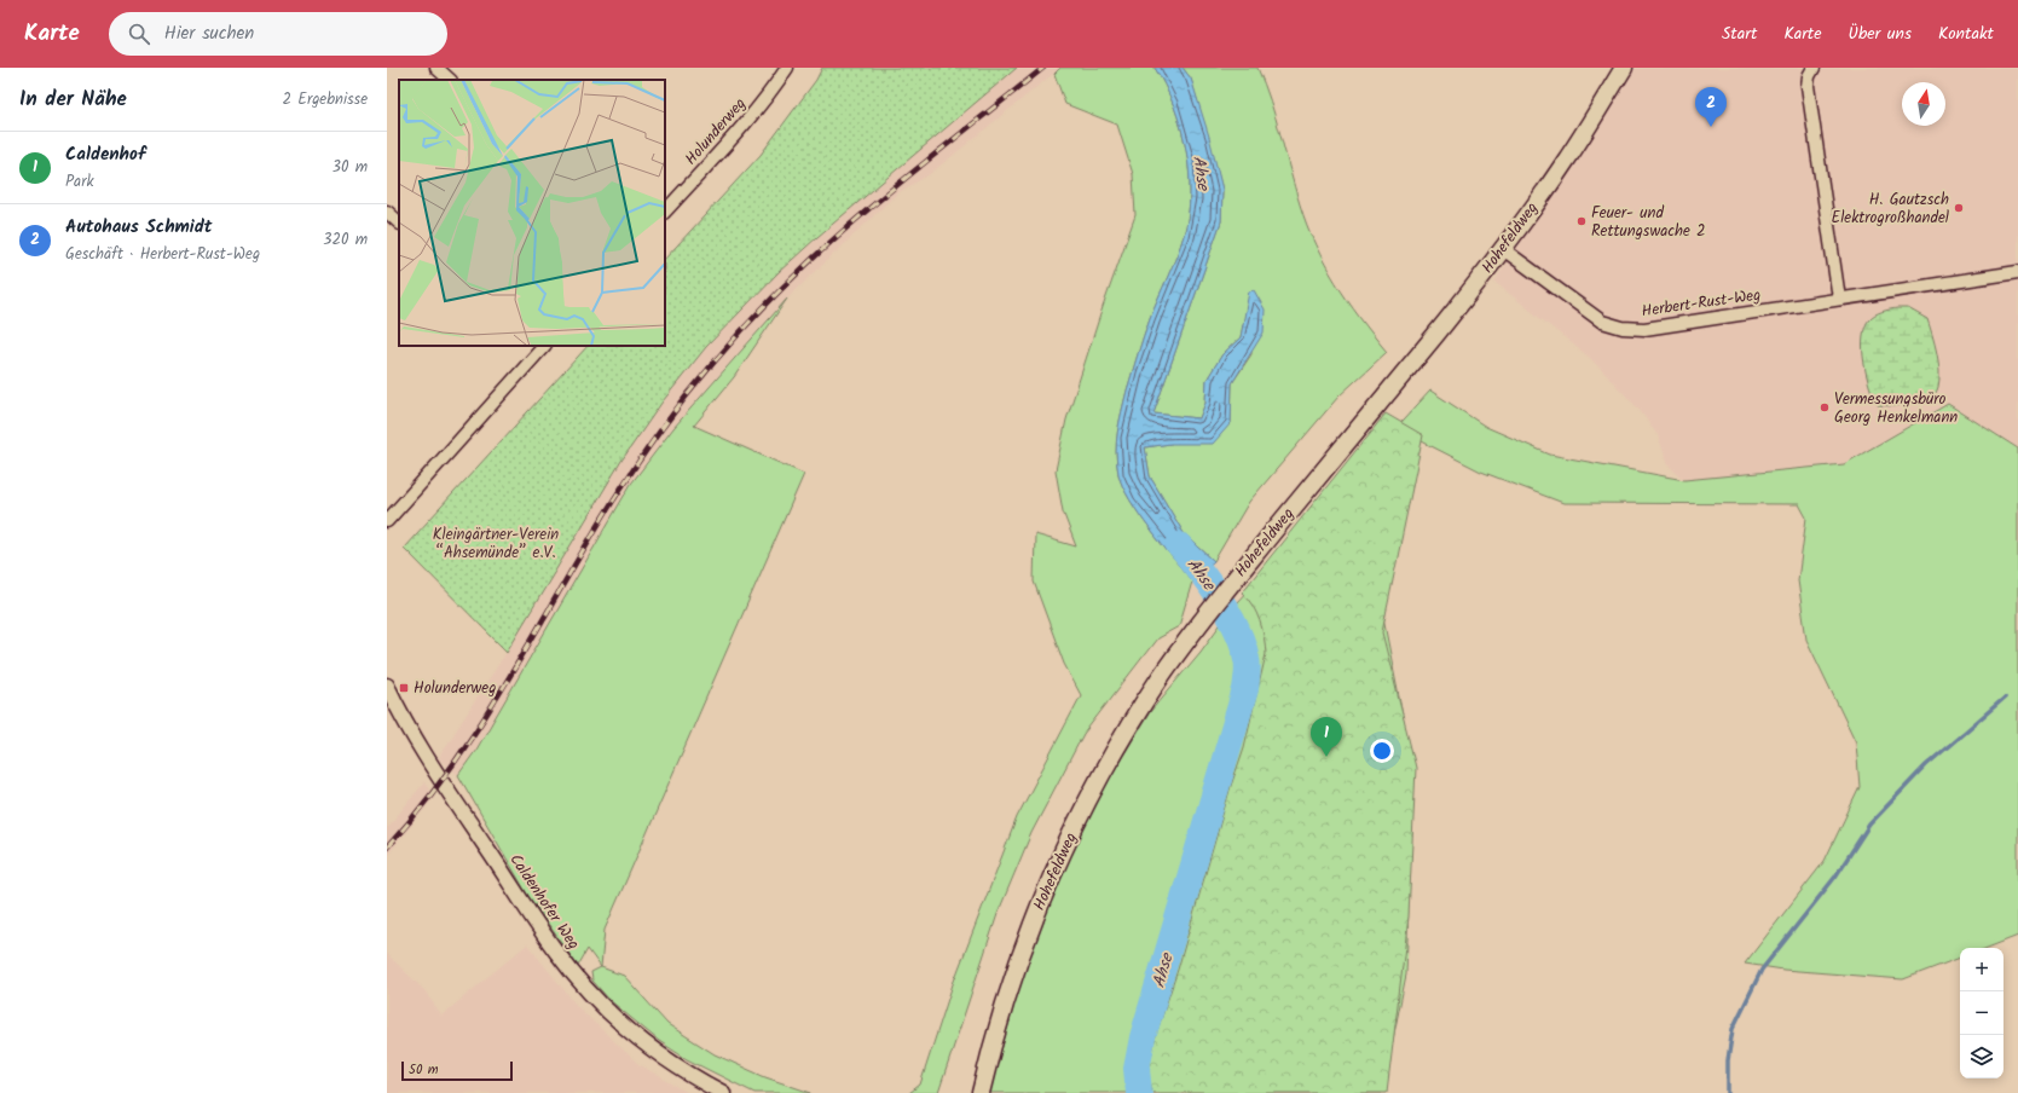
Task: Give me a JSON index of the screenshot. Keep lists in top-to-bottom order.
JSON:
{
  "streets": {
    "main road": ["Hohefeldweg"],
    "street": ["Holunderweg", "Herbert-Rust-Weg", "Caldenhofer Weg"]
  },
  "crossings": [
    ["Hohefeldweg", "Herbert-Rust-Weg"]
  ],
  "water": ["Ahse"],
  "parks": ["Kleingärtner-Verein “Ahsemünde” e.V."],
  "places": {
    "other": ["H. Gautzsch Elektrogroßhandel", "Feuer- und Rettungswache 2", "Vermessungsbüro Georg Henkelmann"],
    "transit": ["Holunderweg"]
  },
  "scale_bar": "50 m",
  "north": "top",
  "page": {
    "header": "Karte",
    "search": "Hier suchen",
    "nav": [
      "Start",
      "Karte",
      "Über uns",
      "Kontakt"
    ],
    "heading": ["In der Nähe", "2 Ergebnisse"],
    "pins": ["2", "1"],
    "list": [
      {
        "mark": "1",
        "name": "Caldenhof",
        "note": "Park",
        "value": "30 m"
      },
      {
        "mark": "2",
        "name": "Autohaus Schmidt",
        "note": "Geschäft · Herbert-Rust-Weg",
        "value": "320 m"
      }
    ],
    "map_buttons": ["+", "−"],
    "scale": "50 m"
  }
}
